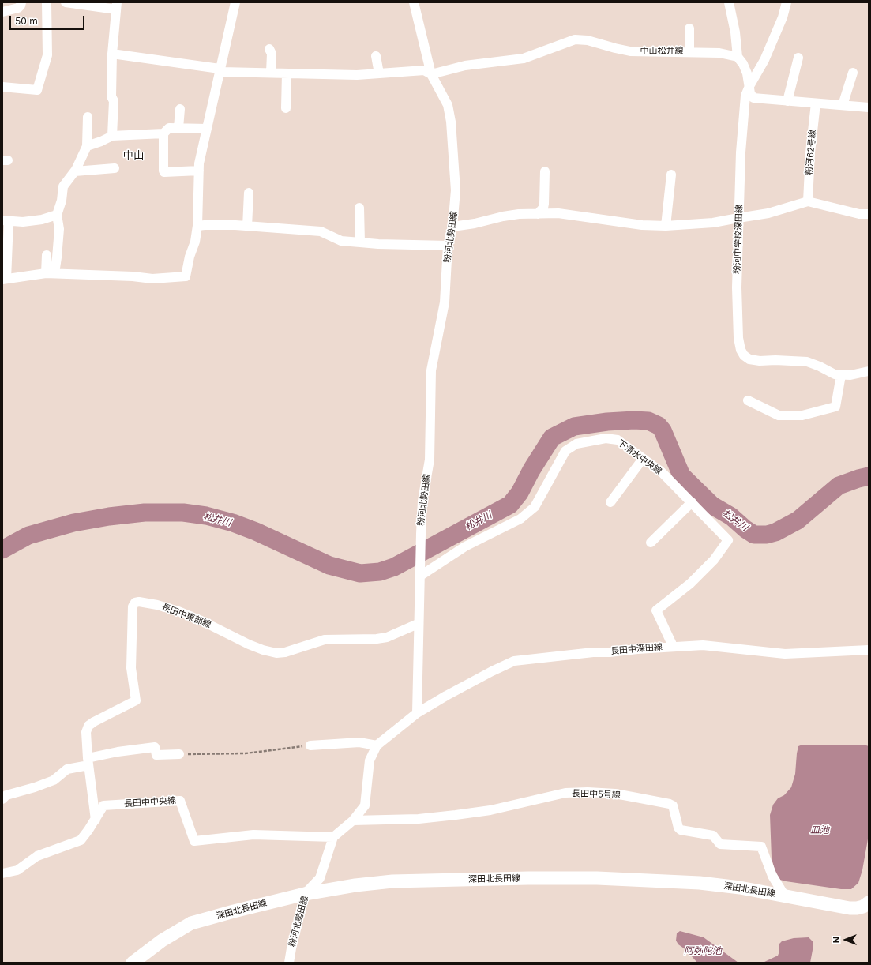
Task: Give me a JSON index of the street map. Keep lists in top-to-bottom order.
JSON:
{
  "streets": {
    "street": [
      "中山松井線",
      "粉河62号線",
      "粉河北勢田線",
      "粉河中学校深田線",
      "下清水中央線",
      "長田中東部線",
      "長田中深田線",
      "長田中5号線",
      "長田中中央線",
      "深田北長田線"
    ]
  },
  "crossings": [
    ["中山松井線", "粉河北勢田線"],
    ["粉河北勢田線", "下清水中央線"],
    ["粉河北勢田線", "長田中東部線"],
    ["粉河北勢田線", "長田中深田線"],
    ["粉河北勢田線", "長田中中央線"],
    ["粉河北勢田線", "深田北長田線"],
    ["下清水中央線", "長田中深田線"],
    ["長田中東部線", "長田中中央線"],
    ["長田中5号線", "深田北長田線"]
  ],
  "districts": ["中山"],
  "water": ["松井川", "皿池", "阿弥陀池"],
  "scale_bar": "50 m",
  "north": "left"
}
